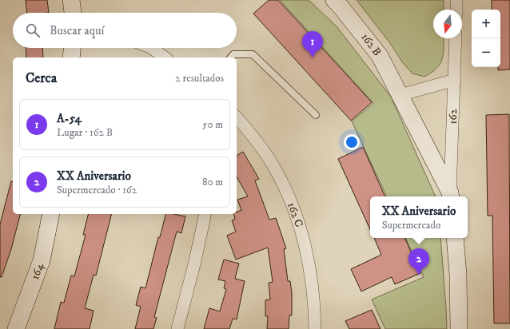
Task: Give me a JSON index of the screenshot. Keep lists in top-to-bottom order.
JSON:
{
  "streets": {
    "main road": ["162 B", "164"],
    "street": ["162", "162 C"]
  },
  "crossings": [
    ["162 B", "162"]
  ],
  "north": "bottom",
  "page": {
    "map_buttons": ["+", "−"],
    "search": "Buscar aquí",
    "pins": ["1", "2"],
    "heading": ["Cerca", "2 resultados"],
    "list": [
      {
        "mark": "1",
        "name": "A-54",
        "note": "Lugar · 162 B",
        "value": "50 m"
      },
      {
        "mark": "2",
        "name": "XX Aniversario",
        "note": "Supermercado · 162",
        "value": "80 m"
      }
    ],
    "popup": ["XX Aniversario", "Supermercado"]
  }
}
